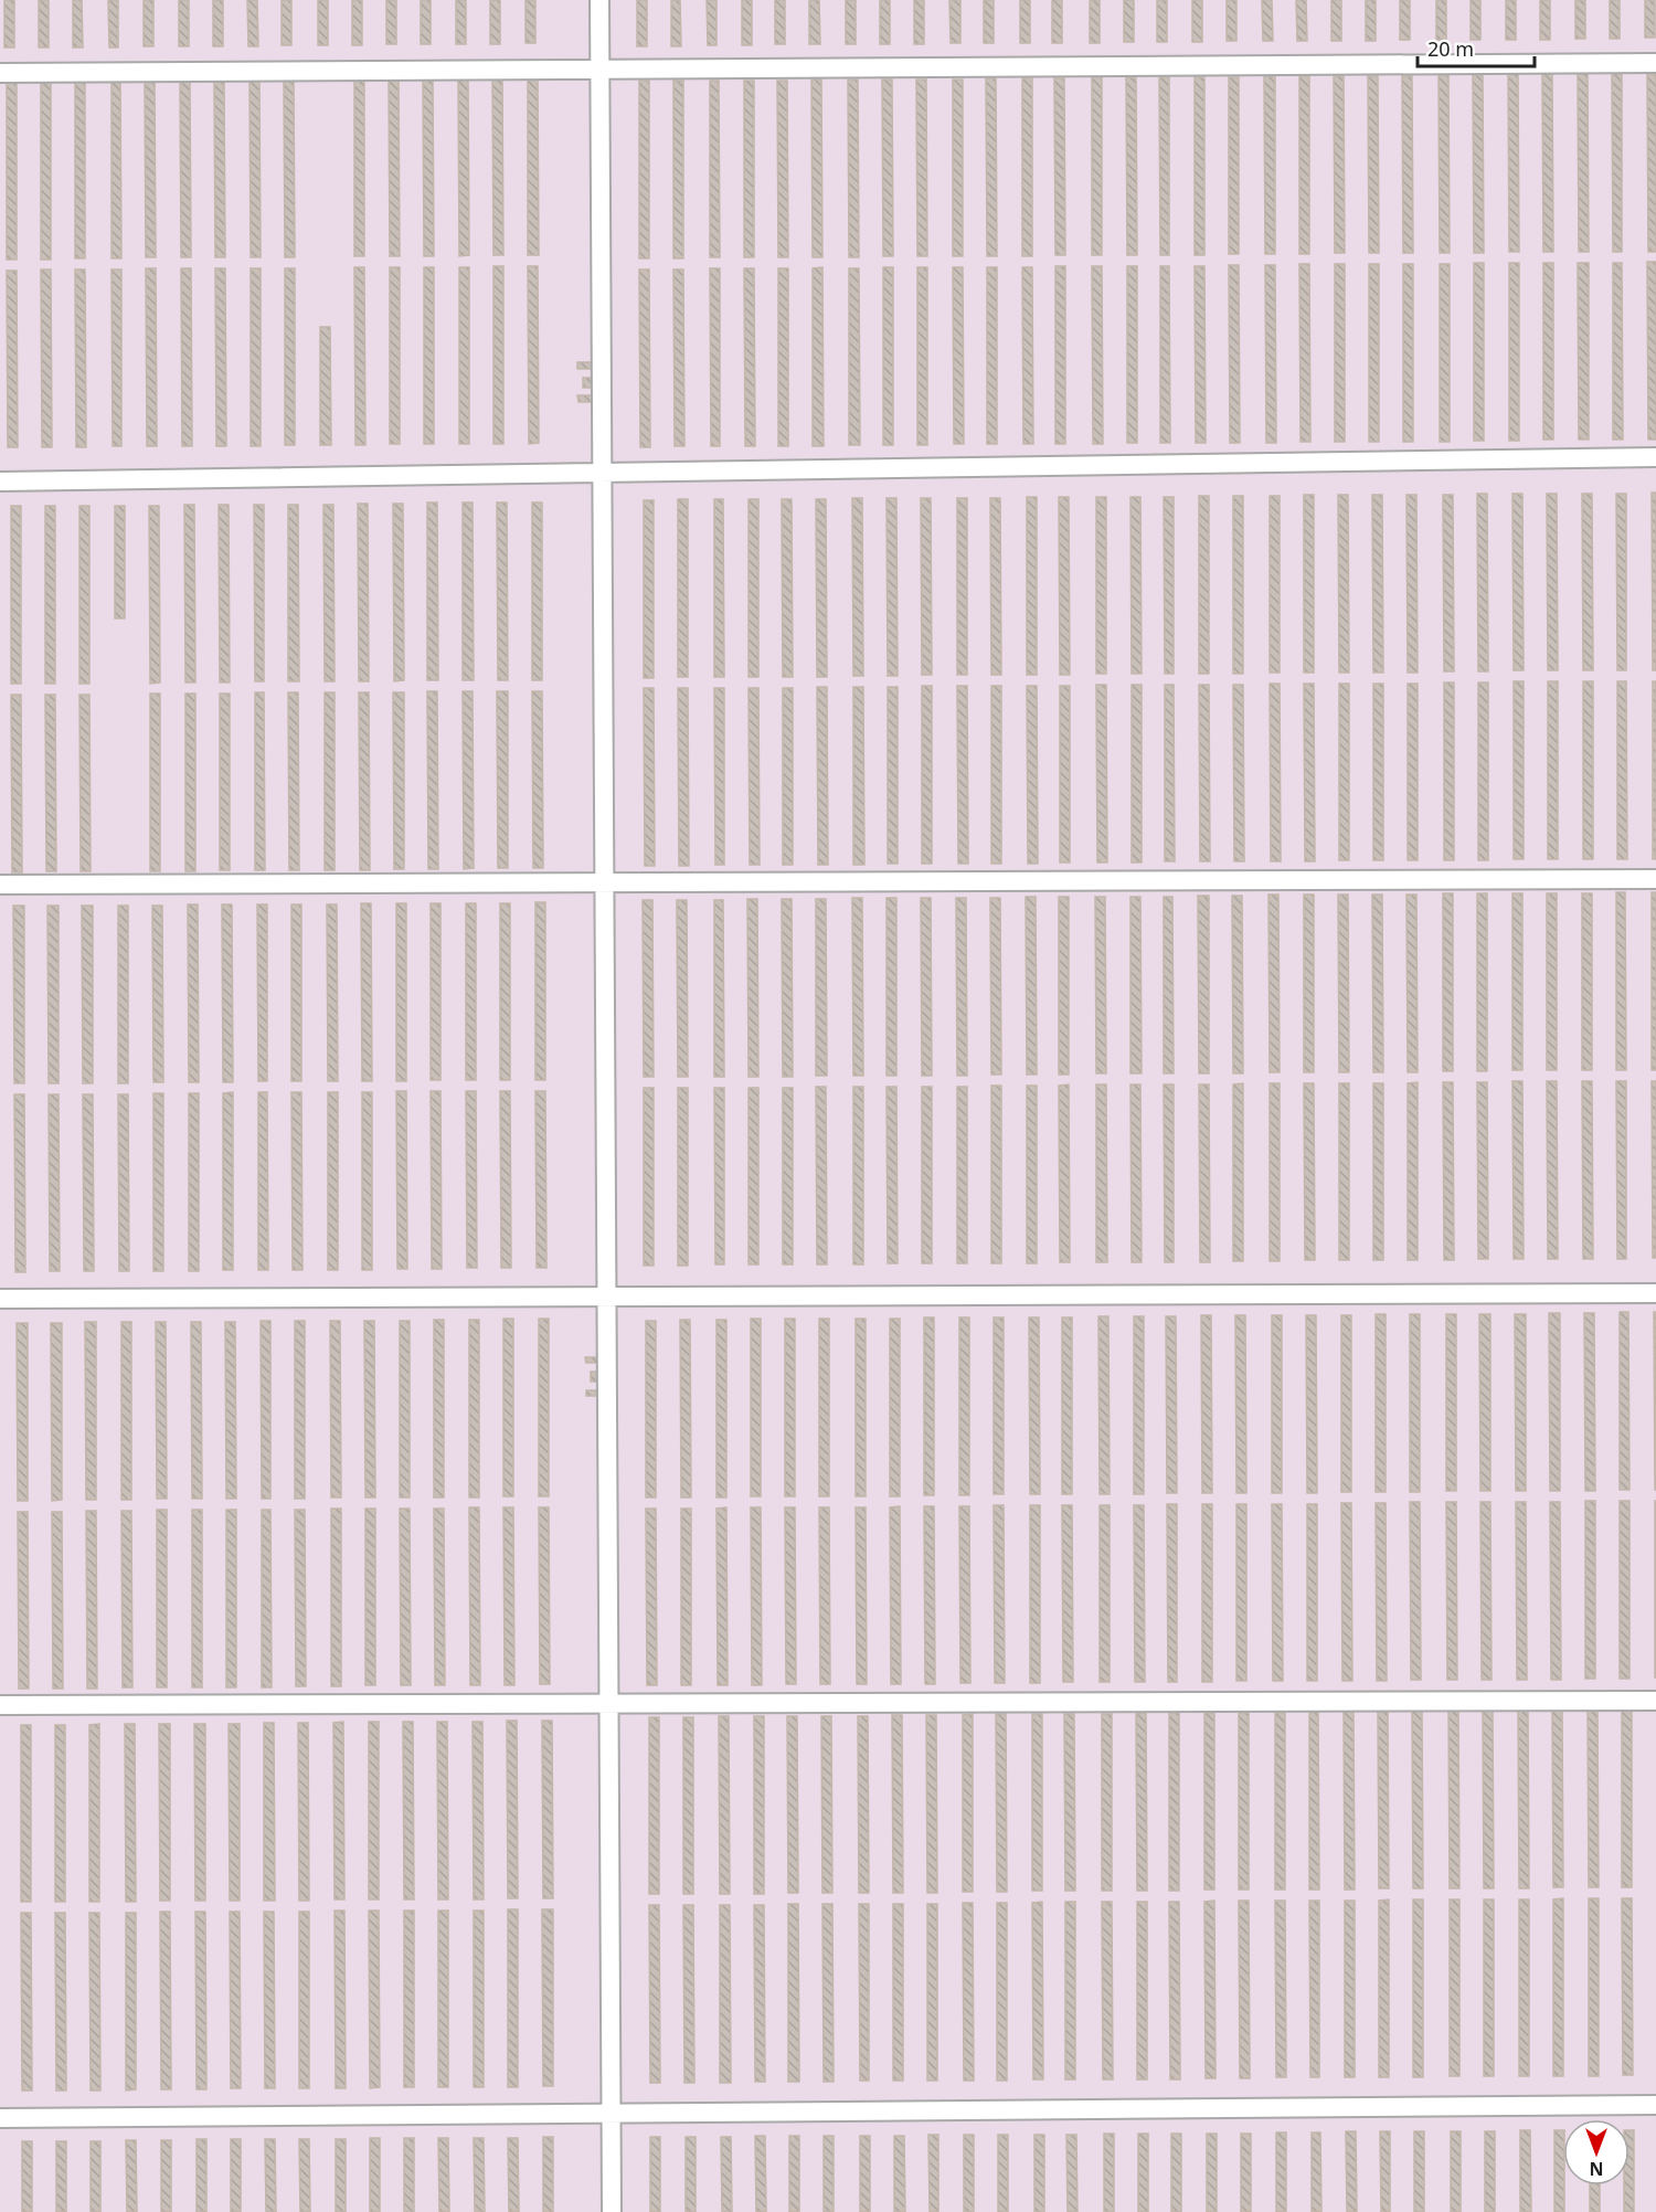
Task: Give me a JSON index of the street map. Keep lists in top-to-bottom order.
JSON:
{
  "scale_bar": "20 m",
  "north": "bottom"
}
